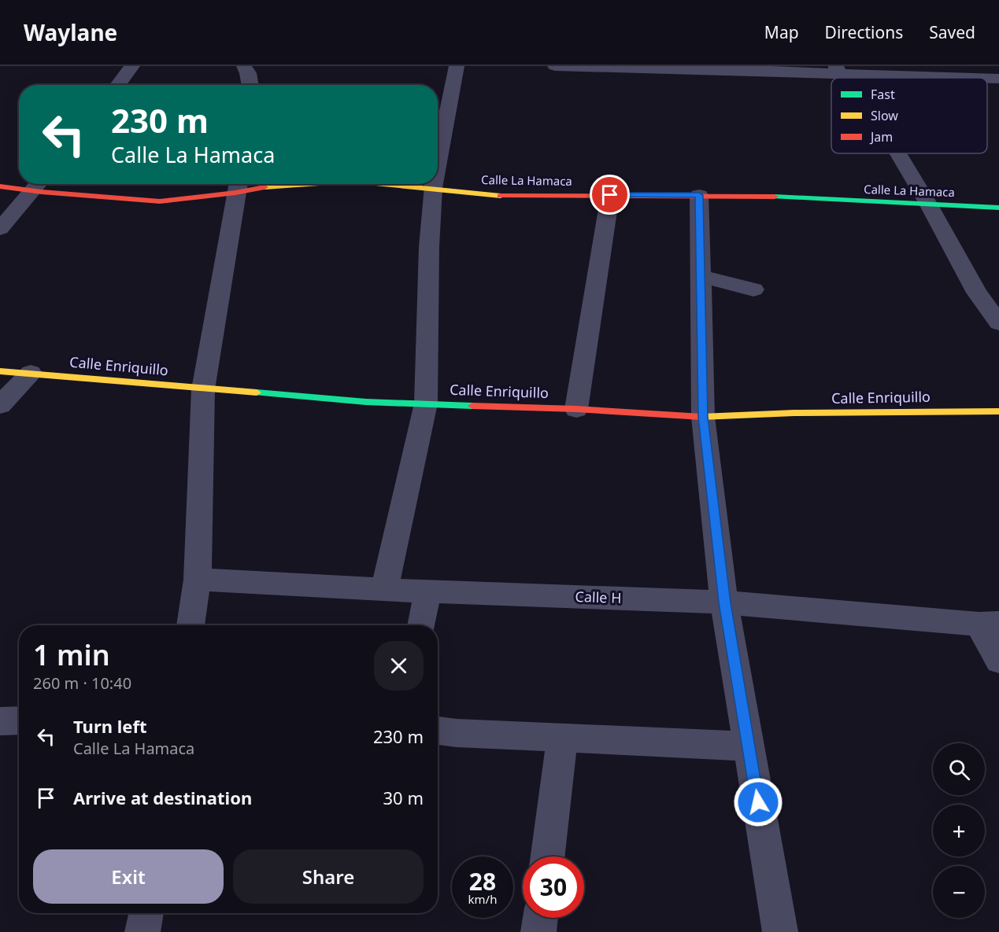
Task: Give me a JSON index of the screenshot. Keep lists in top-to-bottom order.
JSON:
{
  "streets": {
    "street": ["Calle La Hamaca", "Calle Enriquillo", "Calle H"]
  },
  "legend": ["Fast", "Slow", "Jam"],
  "page": {
    "header": "Waylane",
    "nav": ["Map", "Directions", "Saved"],
    "turn": ["230 m", "Calle La Hamaca"],
    "heading": ["1 min", "260 m · 10:40"],
    "list": [
      {
        "name": "Turn left",
        "note": "Calle La Hamaca",
        "value": "230 m"
      },
      {
        "name": "Arrive at destination",
        "value": "30 m"
      }
    ],
    "map_buttons": ["+", "−"],
    "buttons": ["Exit", "Share"],
    "speed": "28 km/h",
    "limit": "30"
  }
}
